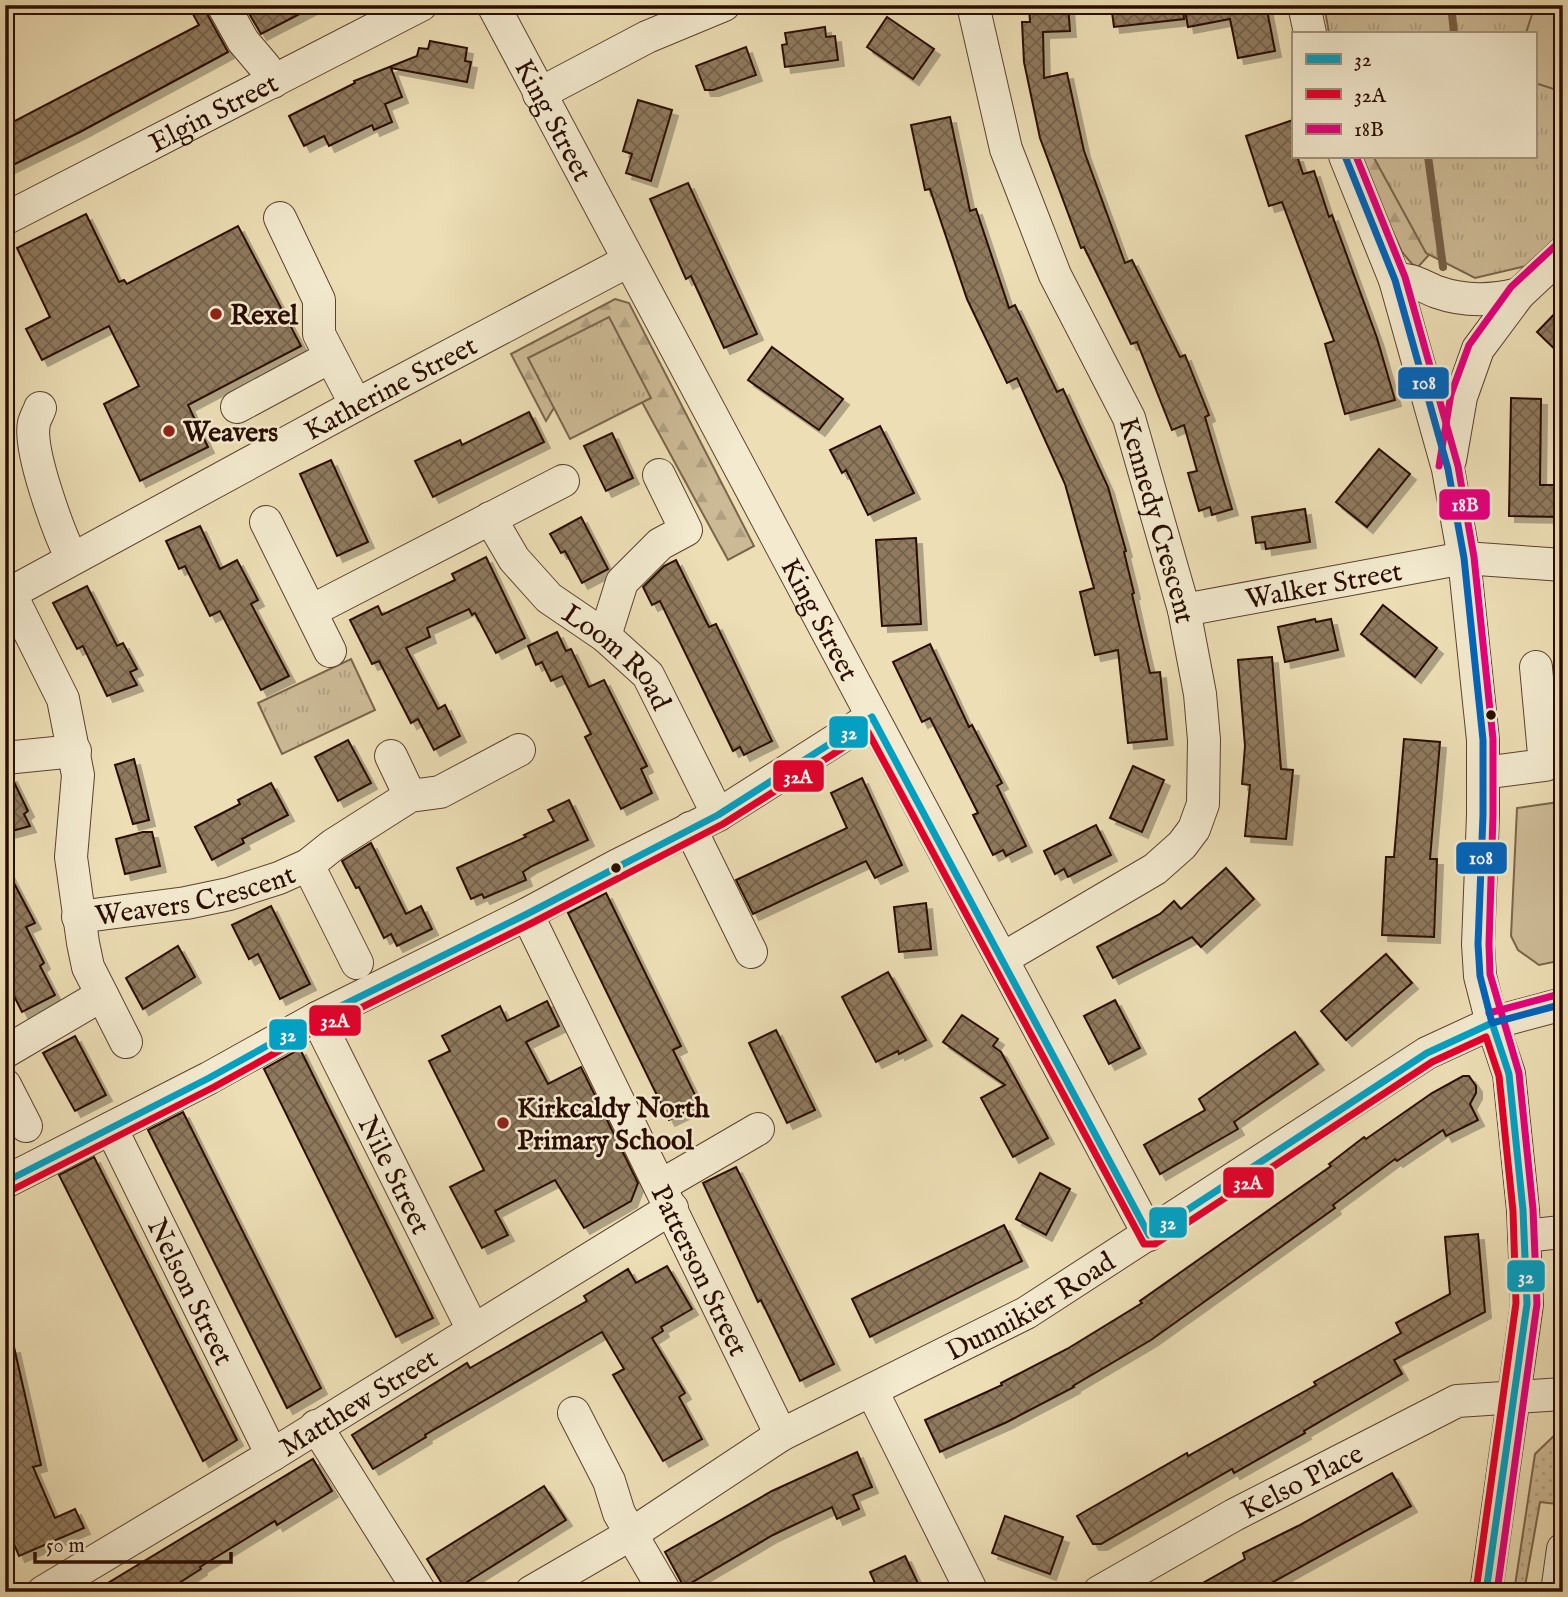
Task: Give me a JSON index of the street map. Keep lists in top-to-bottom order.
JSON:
{
  "streets": {
    "street": [
      "Elgin Street",
      "King Street",
      "Katherine Street",
      "Kennedy Crescent",
      "Walker Street",
      "Loom Road",
      "Weavers Crescent",
      "Nile Street",
      "Patterson Street",
      "Nelson Street",
      "Dunnikier Road",
      "Matthew Street",
      "Kelso Place"
    ]
  },
  "crossings": [
    ["King Street", "Katherine Street"],
    ["King Street", "Kennedy Crescent"],
    ["King Street", "Dunnikier Road"],
    ["Katherine Street", "Weavers Crescent"],
    ["Kennedy Crescent", "Walker Street"],
    ["Nile Street", "Matthew Street"],
    ["Patterson Street", "Dunnikier Road"],
    ["Patterson Street", "Matthew Street"],
    ["Nelson Street", "Matthew Street"]
  ],
  "places": ["Rexel", "Weavers", "Kirkcaldy North Primary School"],
  "lines": [
    "transit line 18B",
    "transit line 108",
    "transit line 32",
    "transit line 32A"
  ],
  "legend": ["32", "32A", "18B"],
  "scale_bar": "50 m"
}
